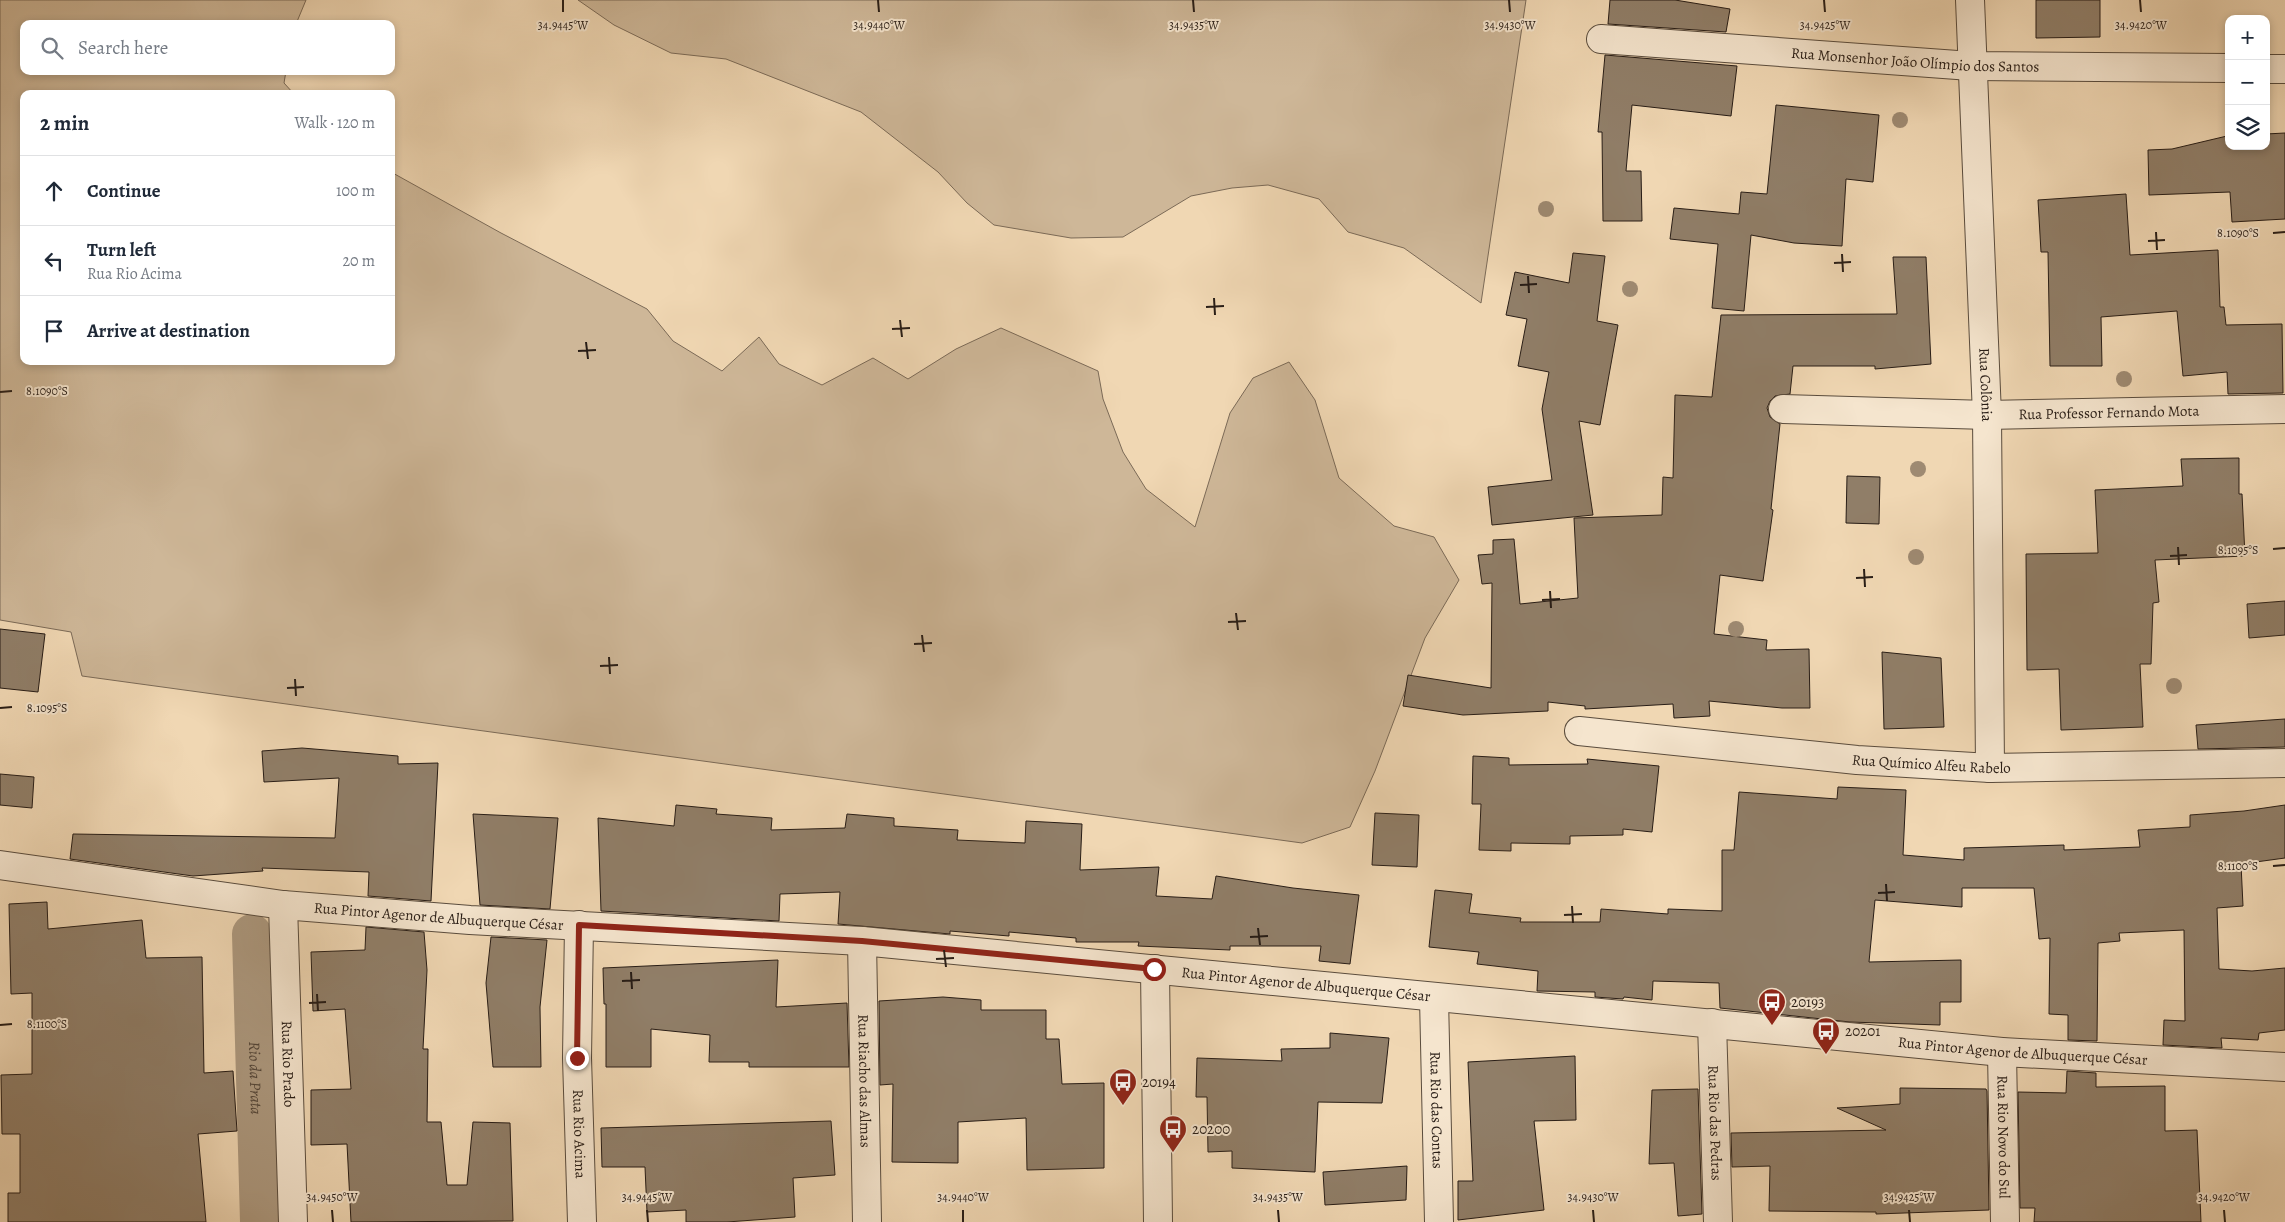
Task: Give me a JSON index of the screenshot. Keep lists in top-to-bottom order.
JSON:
{
  "streets": {
    "street": [
      "Rua Monsenhor João Olímpio dos Santos",
      "Rua Colônia",
      "Rua Professor Fernando Mota",
      "Rua Químico Alfeu Rabelo",
      "Rua Pintor Agenor de Albuquerque César",
      "Rua Rio Prado",
      "Rua Riacho das Almas",
      "Rua Rio das Contas",
      "Rua Rio das Pedras",
      "Rua Rio Acima",
      "Rua Rio Novo do Sul"
    ]
  },
  "crossings": [
    ["Rua Monsenhor João Olímpio dos Santos", "Rua Colônia"],
    ["Rua Colônia", "Rua Professor Fernando Mota"],
    ["Rua Colônia", "Rua Químico Alfeu Rabelo"],
    ["Rua Pintor Agenor de Albuquerque César", "Rua Rio Prado"],
    ["Rua Pintor Agenor de Albuquerque César", "Rua Riacho das Almas"],
    ["Rua Pintor Agenor de Albuquerque César", "Rua Rio das Contas"],
    ["Rua Pintor Agenor de Albuquerque César", "Rua Rio das Pedras"],
    ["Rua Pintor Agenor de Albuquerque César", "Rua Rio Acima"],
    ["Rua Pintor Agenor de Albuquerque César", "Rua Rio Novo do Sul"]
  ],
  "water": ["Rio da Prata"],
  "places": {
    "bus stop": [
      "20193",
      "20201",
      "20194",
      "20200"
    ]
  },
  "page": {
    "map_buttons": ["+", "−"],
    "search": "Search here",
    "heading": ["2 min", "Walk · 120 m"],
    "list": [
      ["Continue", "100 m"],
      ["Turn left", "Rua Rio Acima", "20 m"],
      "Arrive at destination"
    ]
  },
  "coordinates": [
    "34.9445°W",
    "34.9440°W",
    "34.9435°W",
    "34.9430°W",
    "34.9425°W",
    "34.9420°W",
    "8.1090°S",
    "8.1095°S",
    "8.1100°S",
    "34.9450°W"
  ]
}
